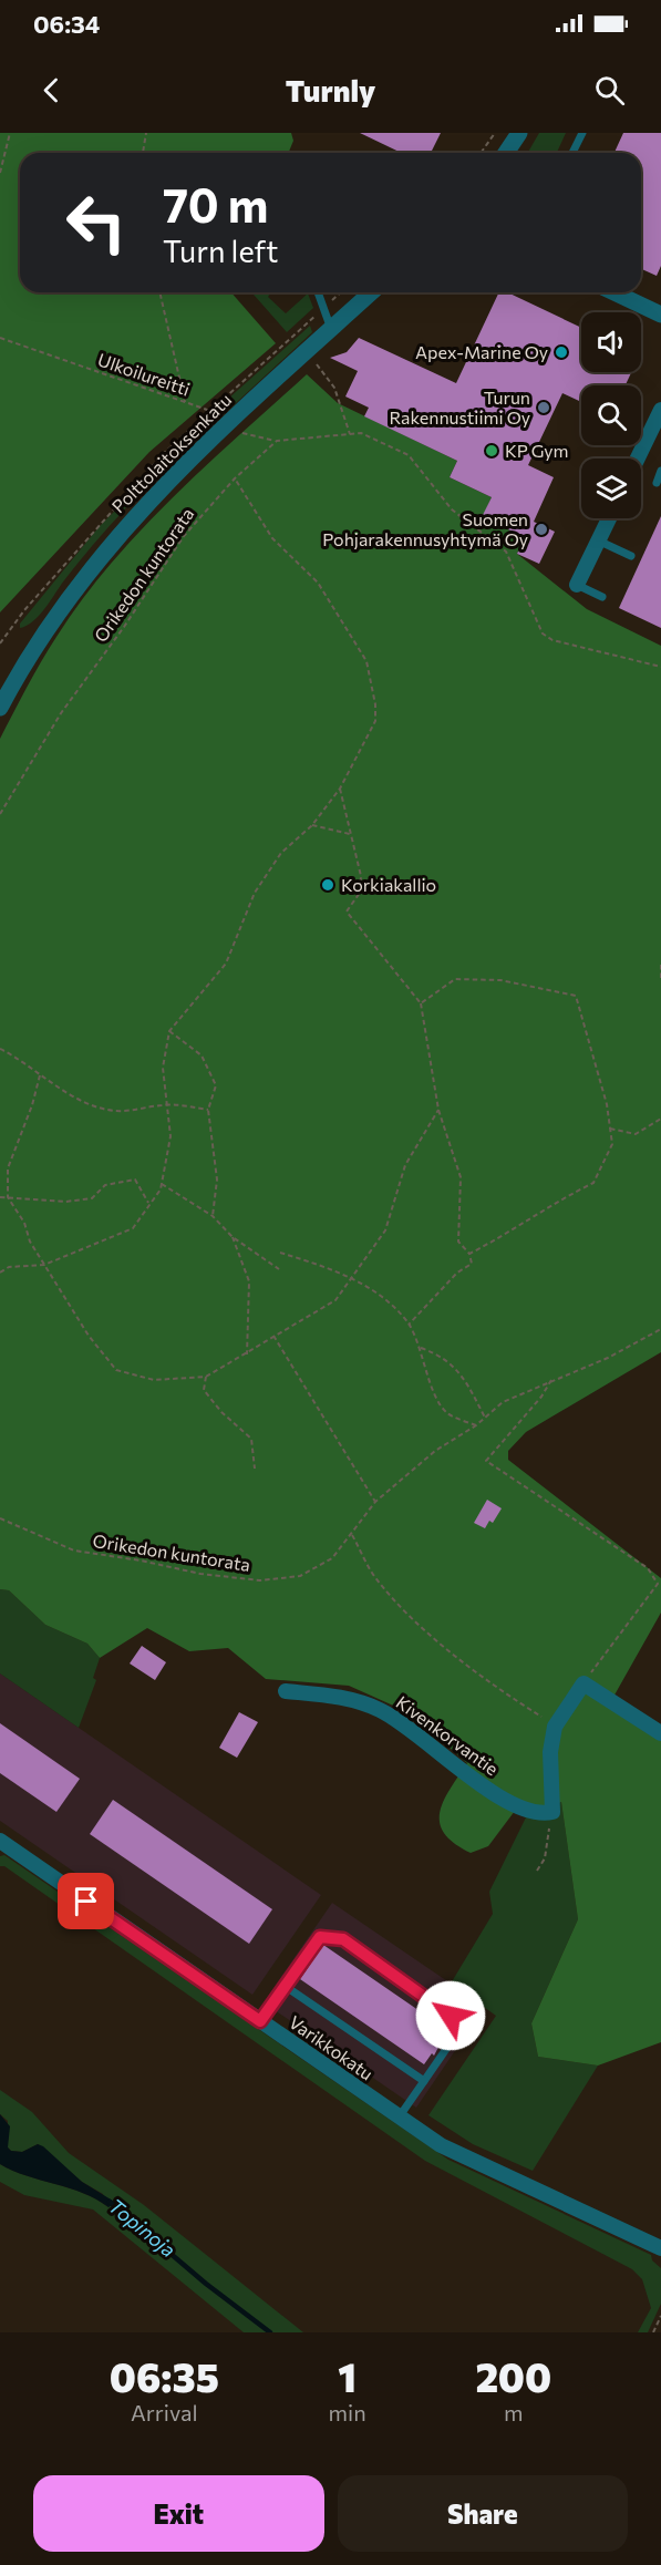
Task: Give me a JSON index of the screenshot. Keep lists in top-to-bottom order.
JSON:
{
  "streets": {
    "street": ["Polttolaitoksenkatu", "Kivenkorvantie", "Varikkokatu"],
    "path": ["Ulkoilureitti", "Orikedon kuntorata"]
  },
  "crossings": [
    ["Ulkoilureitti", "Polttolaitoksenkatu"],
    ["Ulkoilureitti", "Orikedon kuntorata"]
  ],
  "water": ["Topinoja"],
  "places": [
    "Apex-Marine Oy",
    "Turun Rakennustiimi Oy",
    "KP Gym",
    "Suomen Pohjarakennusyhtymä Oy",
    "Korkiakallio"
  ],
  "page": {
    "status": "06:34",
    "header": "Turnly",
    "turn": ["70 m", "Turn left"],
    "eta": [
      "06:35",
      "Arrival",
      "1",
      "min",
      "200",
      "m"
    ],
    "buttons": ["Exit", "Share"]
  }
}
